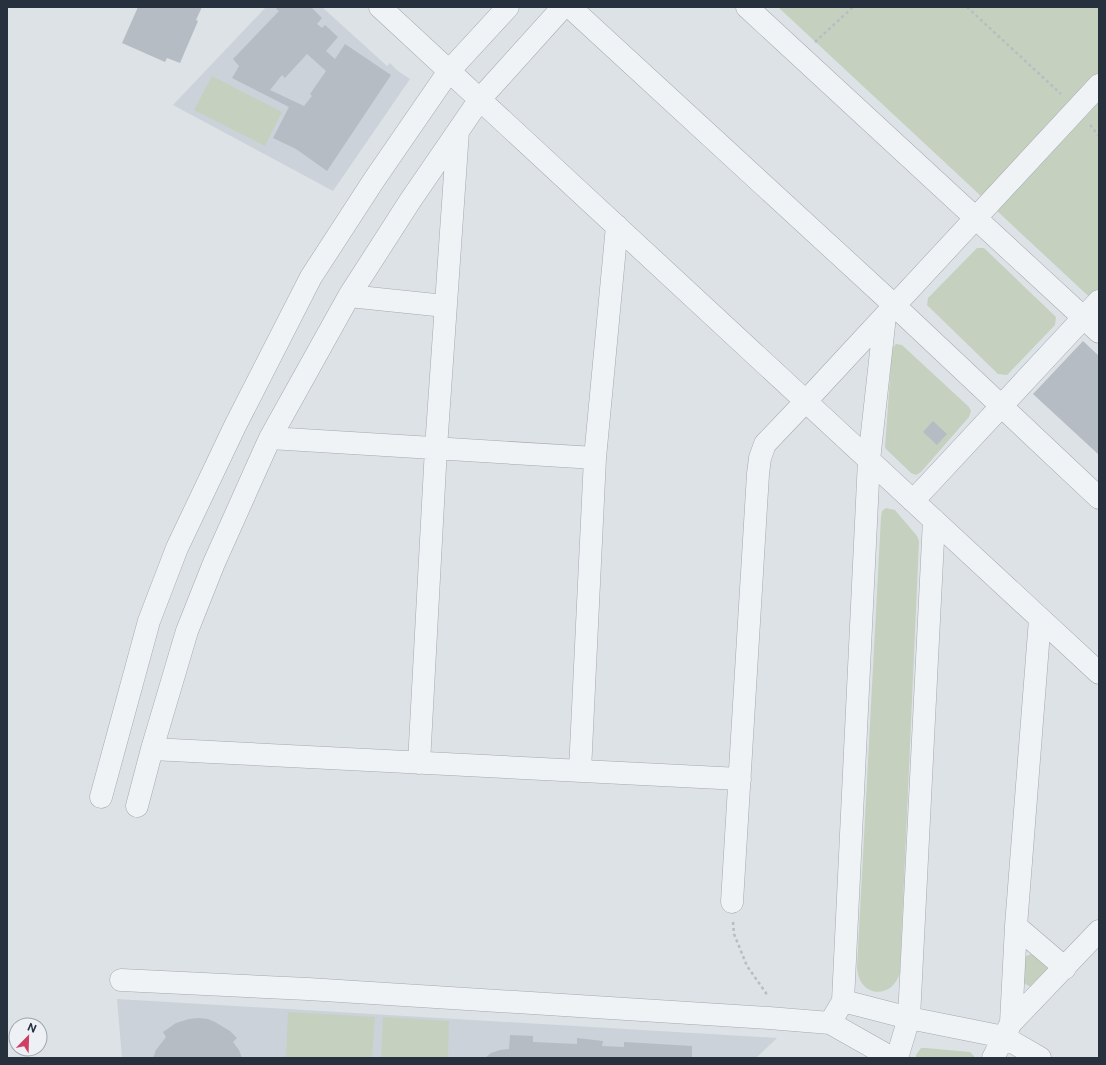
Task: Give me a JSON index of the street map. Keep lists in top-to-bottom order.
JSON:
{
  "north": "top right"
}
